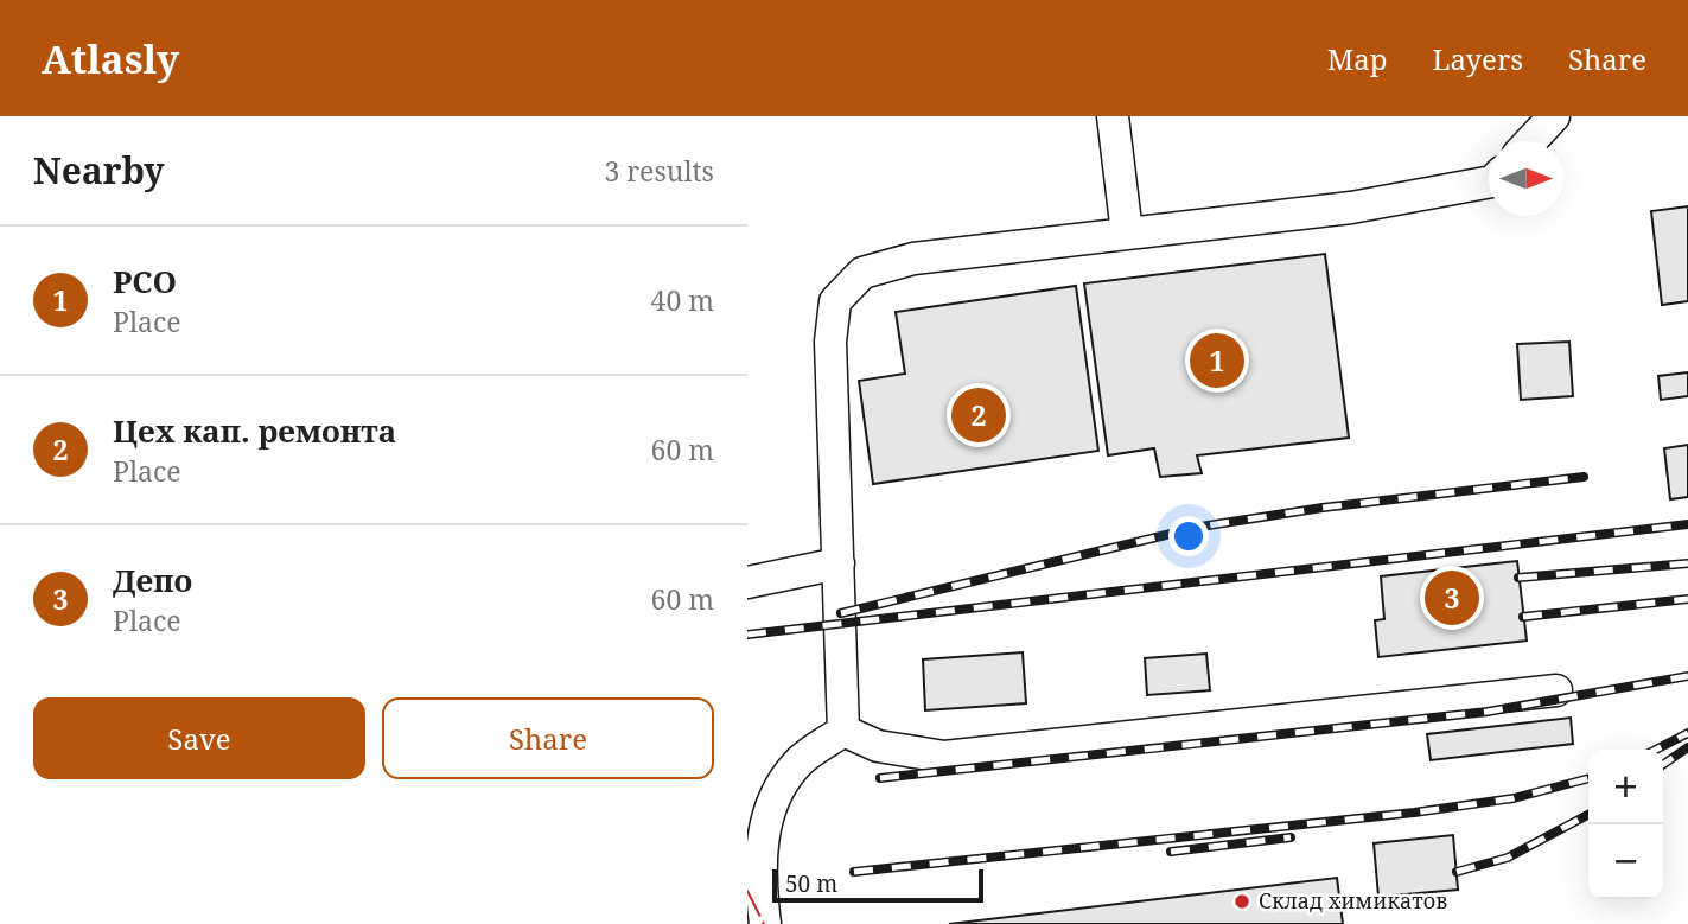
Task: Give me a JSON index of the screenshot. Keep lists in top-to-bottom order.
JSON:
{
  "places": ["Склад химикатов"],
  "scale_bar": "50 m",
  "north": "right",
  "page": {
    "header": "Atlasly",
    "nav": ["Map", "Layers", "Share"],
    "heading": ["Nearby", "3 results"],
    "list": [
      {
        "mark": "1",
        "name": "РСО",
        "note": "Place",
        "value": "40 m"
      },
      {
        "mark": "2",
        "name": "Цех кап. ремонта",
        "note": "Place",
        "value": "60 m"
      },
      {
        "mark": "3",
        "name": "Депо",
        "note": "Place",
        "value": "60 m"
      }
    ],
    "pins": ["1", "2", "3"],
    "buttons": ["Save", "Share"],
    "map_buttons": ["+", "−"],
    "scale": "50 m"
  }
}
